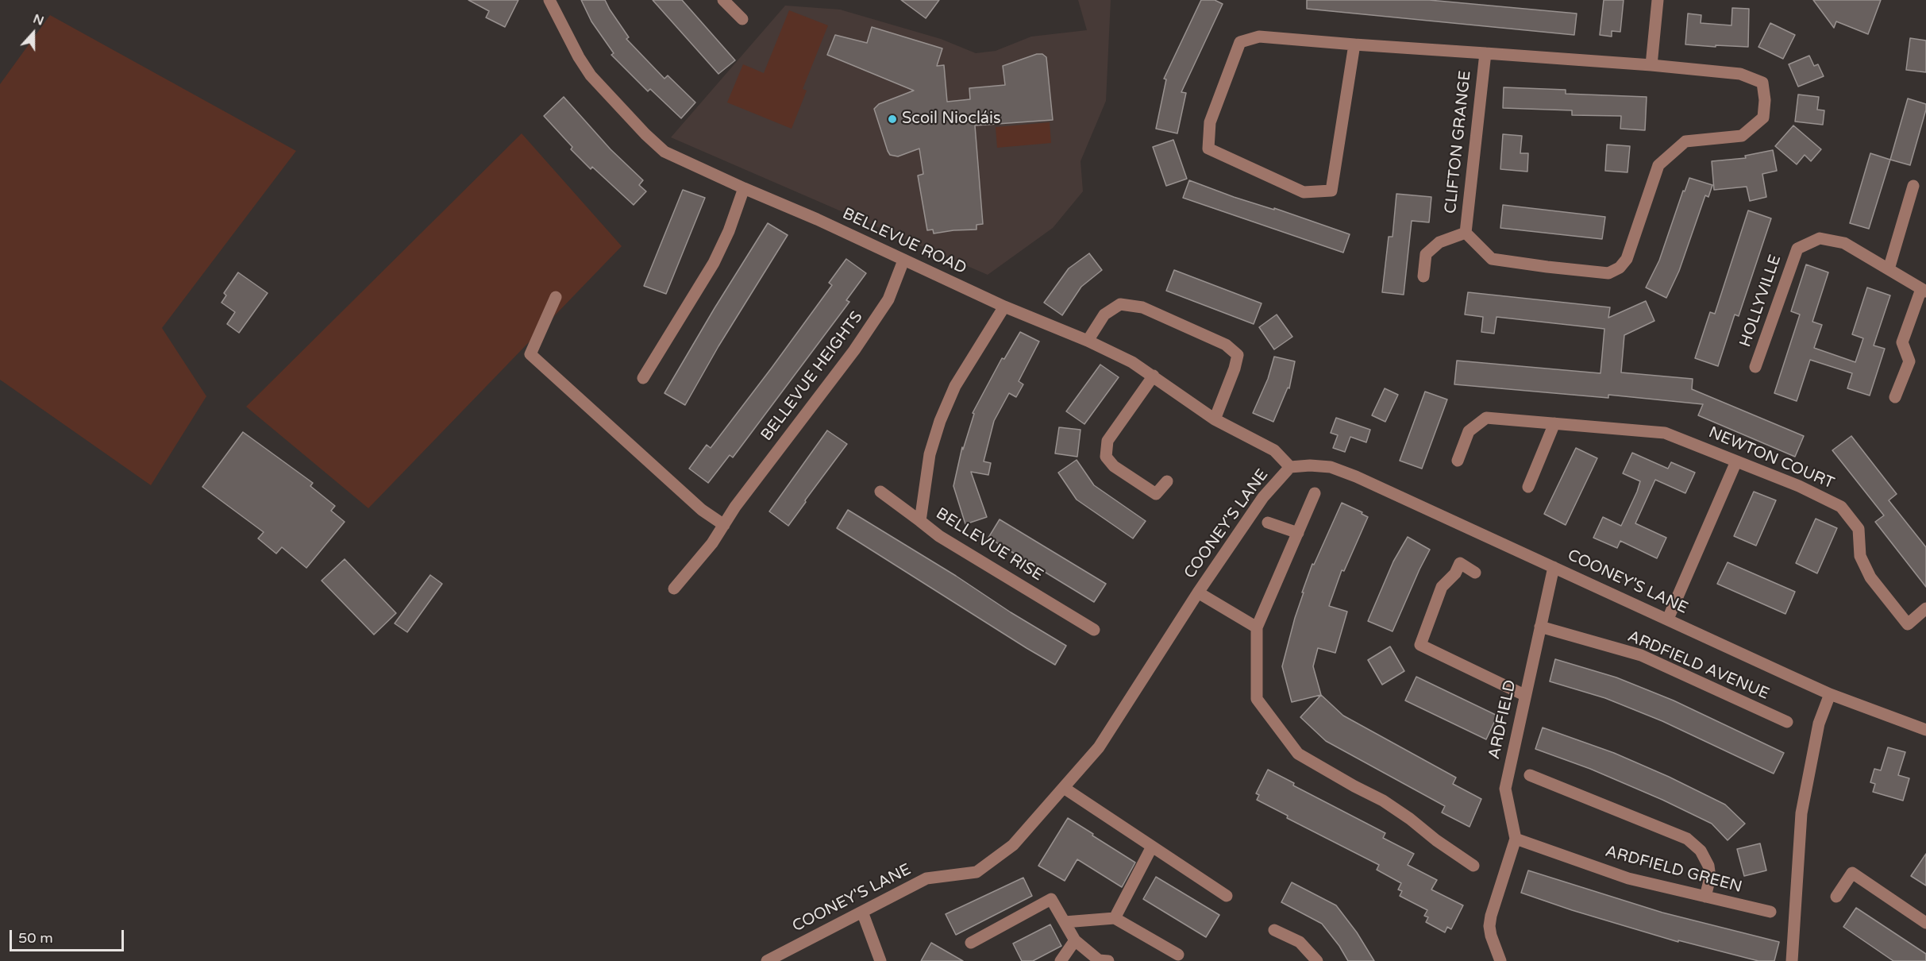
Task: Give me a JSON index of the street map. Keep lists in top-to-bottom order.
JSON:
{
  "streets": {
    "street": [
      "CLIFTON GRANGE",
      "BELLEVUE ROAD",
      "HOLLYVILLE",
      "BELLEVUE HEIGHTS",
      "NEWTON COURT",
      "COONEY'S LANE",
      "BELLEVUE RISE",
      "ARDFIELD AVENUE",
      "ARDFIELD",
      "ARDFIELD GREEN"
    ]
  },
  "crossings": [
    ["BELLEVUE ROAD", "BELLEVUE HEIGHTS"],
    ["BELLEVUE ROAD", "COONEY'S LANE"],
    ["BELLEVUE ROAD", "BELLEVUE RISE"],
    ["COONEY'S LANE", "ARDFIELD"],
    ["ARDFIELD AVENUE", "ARDFIELD"],
    ["ARDFIELD", "ARDFIELD GREEN"]
  ],
  "places": ["Scoil Niocláis"],
  "scale_bar": "50 m",
  "north": "top"
}
